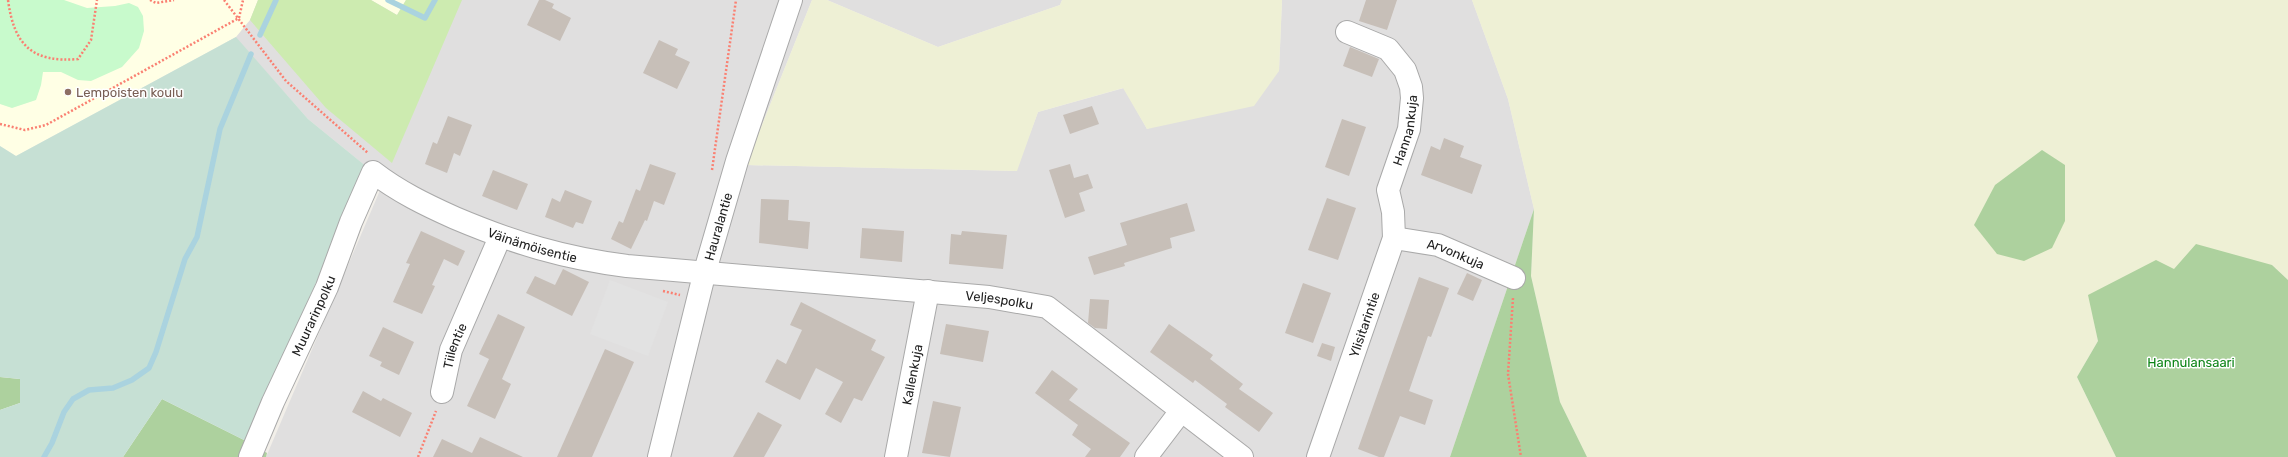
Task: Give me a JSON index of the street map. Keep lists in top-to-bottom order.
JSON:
{
  "streets": {
    "street": [
      "Hannankuja",
      "Hauralantie",
      "Väinämöisentie",
      "Arvonkuja",
      "Veljespolku",
      "Muurarinpolku",
      "Ylisitarintie",
      "Tiilentie",
      "Kallenkuja"
    ]
  },
  "crossings": [
    ["Hannankuja", "Ylisitarintie"],
    ["Hauralantie", "Väinämöisentie"],
    ["Hauralantie", "Veljespolku"],
    ["Väinämöisentie", "Veljespolku"],
    ["Väinämöisentie", "Muurarinpolku"],
    ["Väinämöisentie", "Tiilentie"],
    ["Arvonkuja", "Ylisitarintie"],
    ["Veljespolku", "Kallenkuja"]
  ],
  "parks": ["Hannulansaari"],
  "places": ["Lempoisten koulu"]
}
